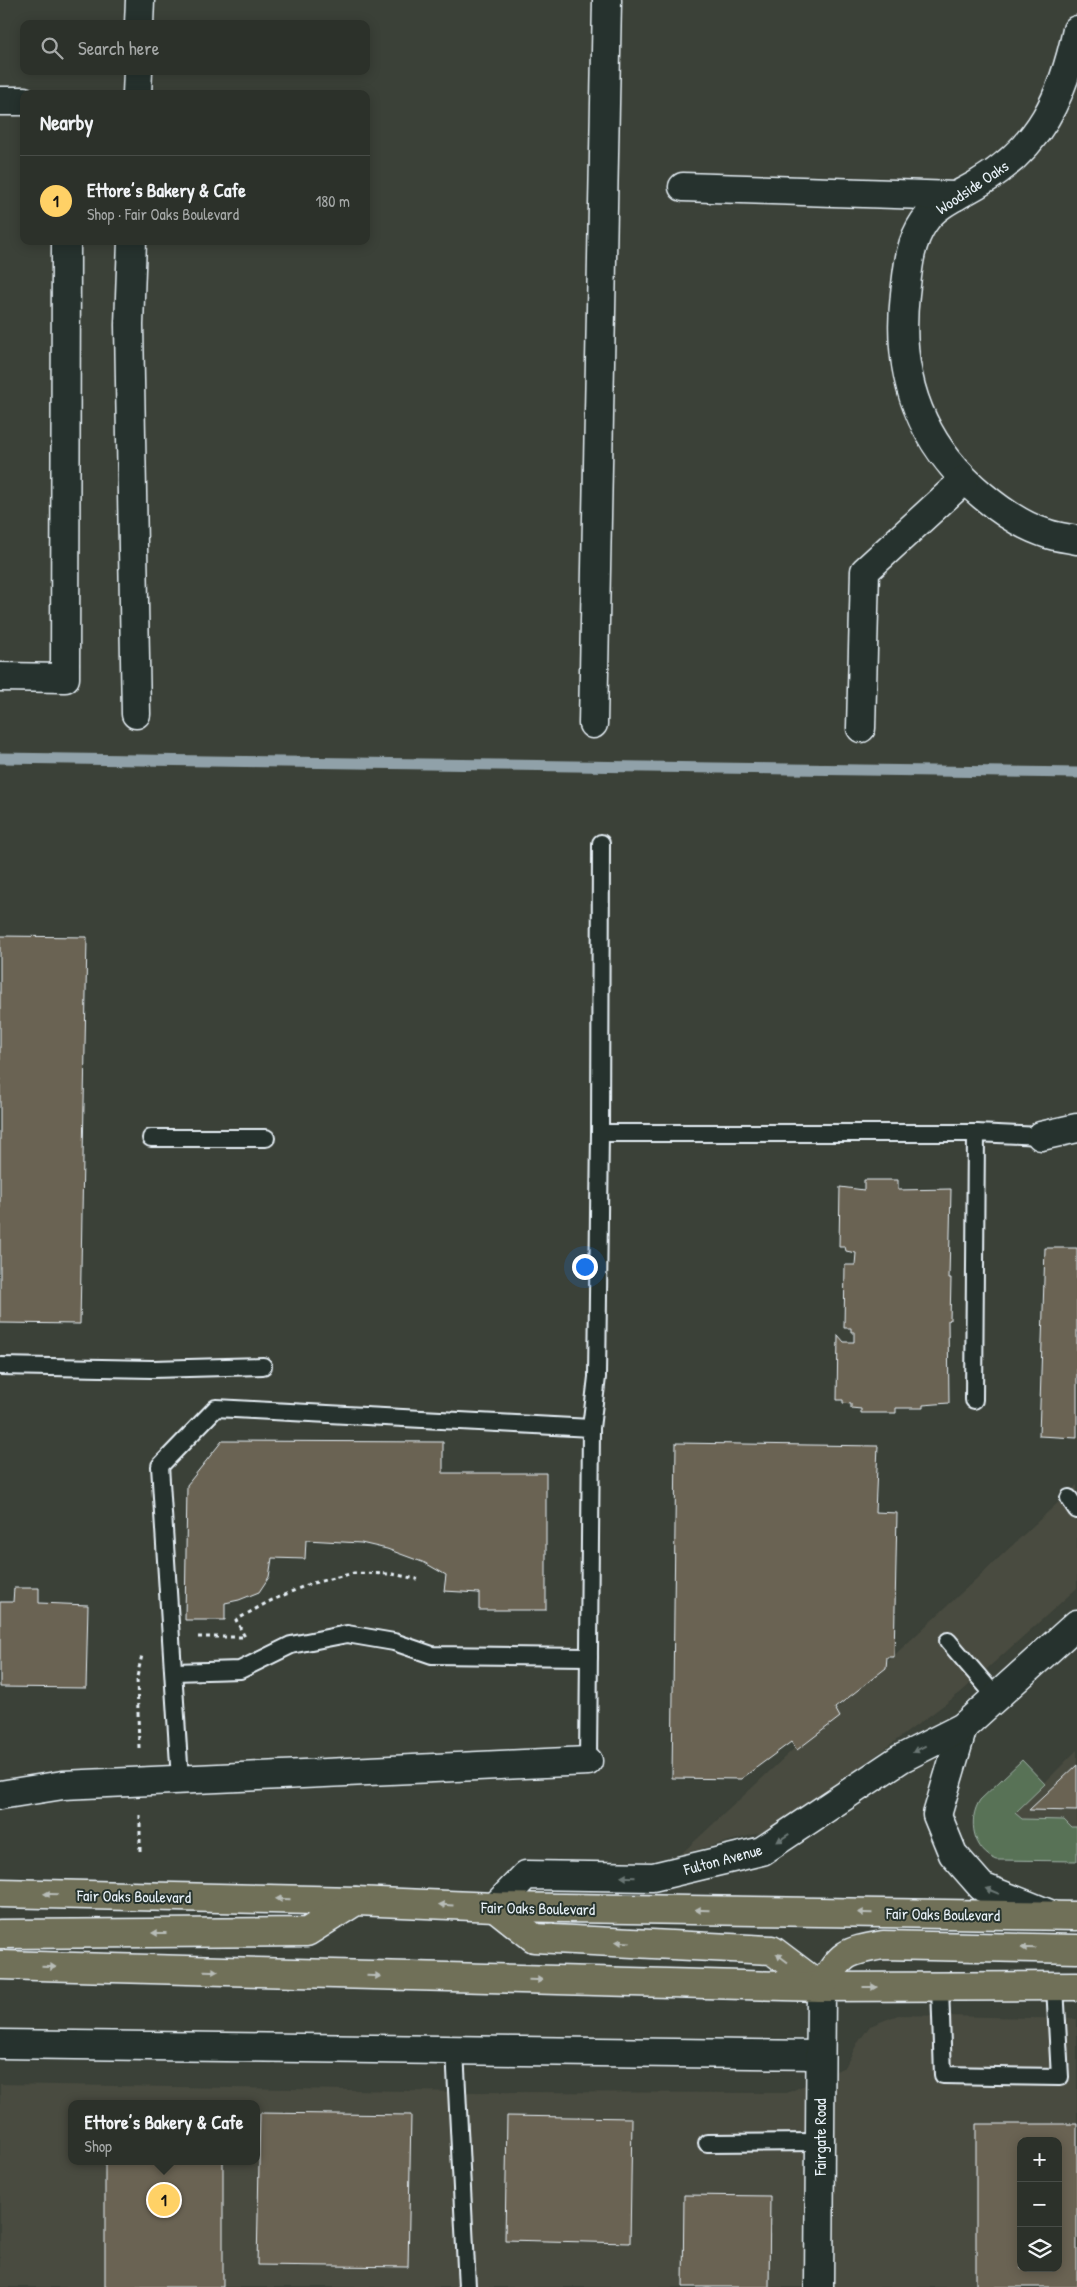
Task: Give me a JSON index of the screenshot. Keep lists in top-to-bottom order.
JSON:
{
  "streets": {
    "main road": ["Fair Oaks Boulevard"],
    "street": ["Woodside Oaks", "Fulton Avenue", "Fairgate Road"]
  },
  "crossings": [
    ["Fulton Avenue", "Fair Oaks Boulevard"]
  ],
  "page": {
    "search": "Search here",
    "heading": "Nearby",
    "list": [
      {
        "mark": "1",
        "name": "Ettore’s Bakery & Cafe",
        "note": "Shop · Fair Oaks Boulevard",
        "value": "180 m"
      }
    ],
    "popup": ["Ettore’s Bakery & Cafe", "Shop"],
    "map_buttons": ["+", "−"],
    "pins": "1"
  }
}
